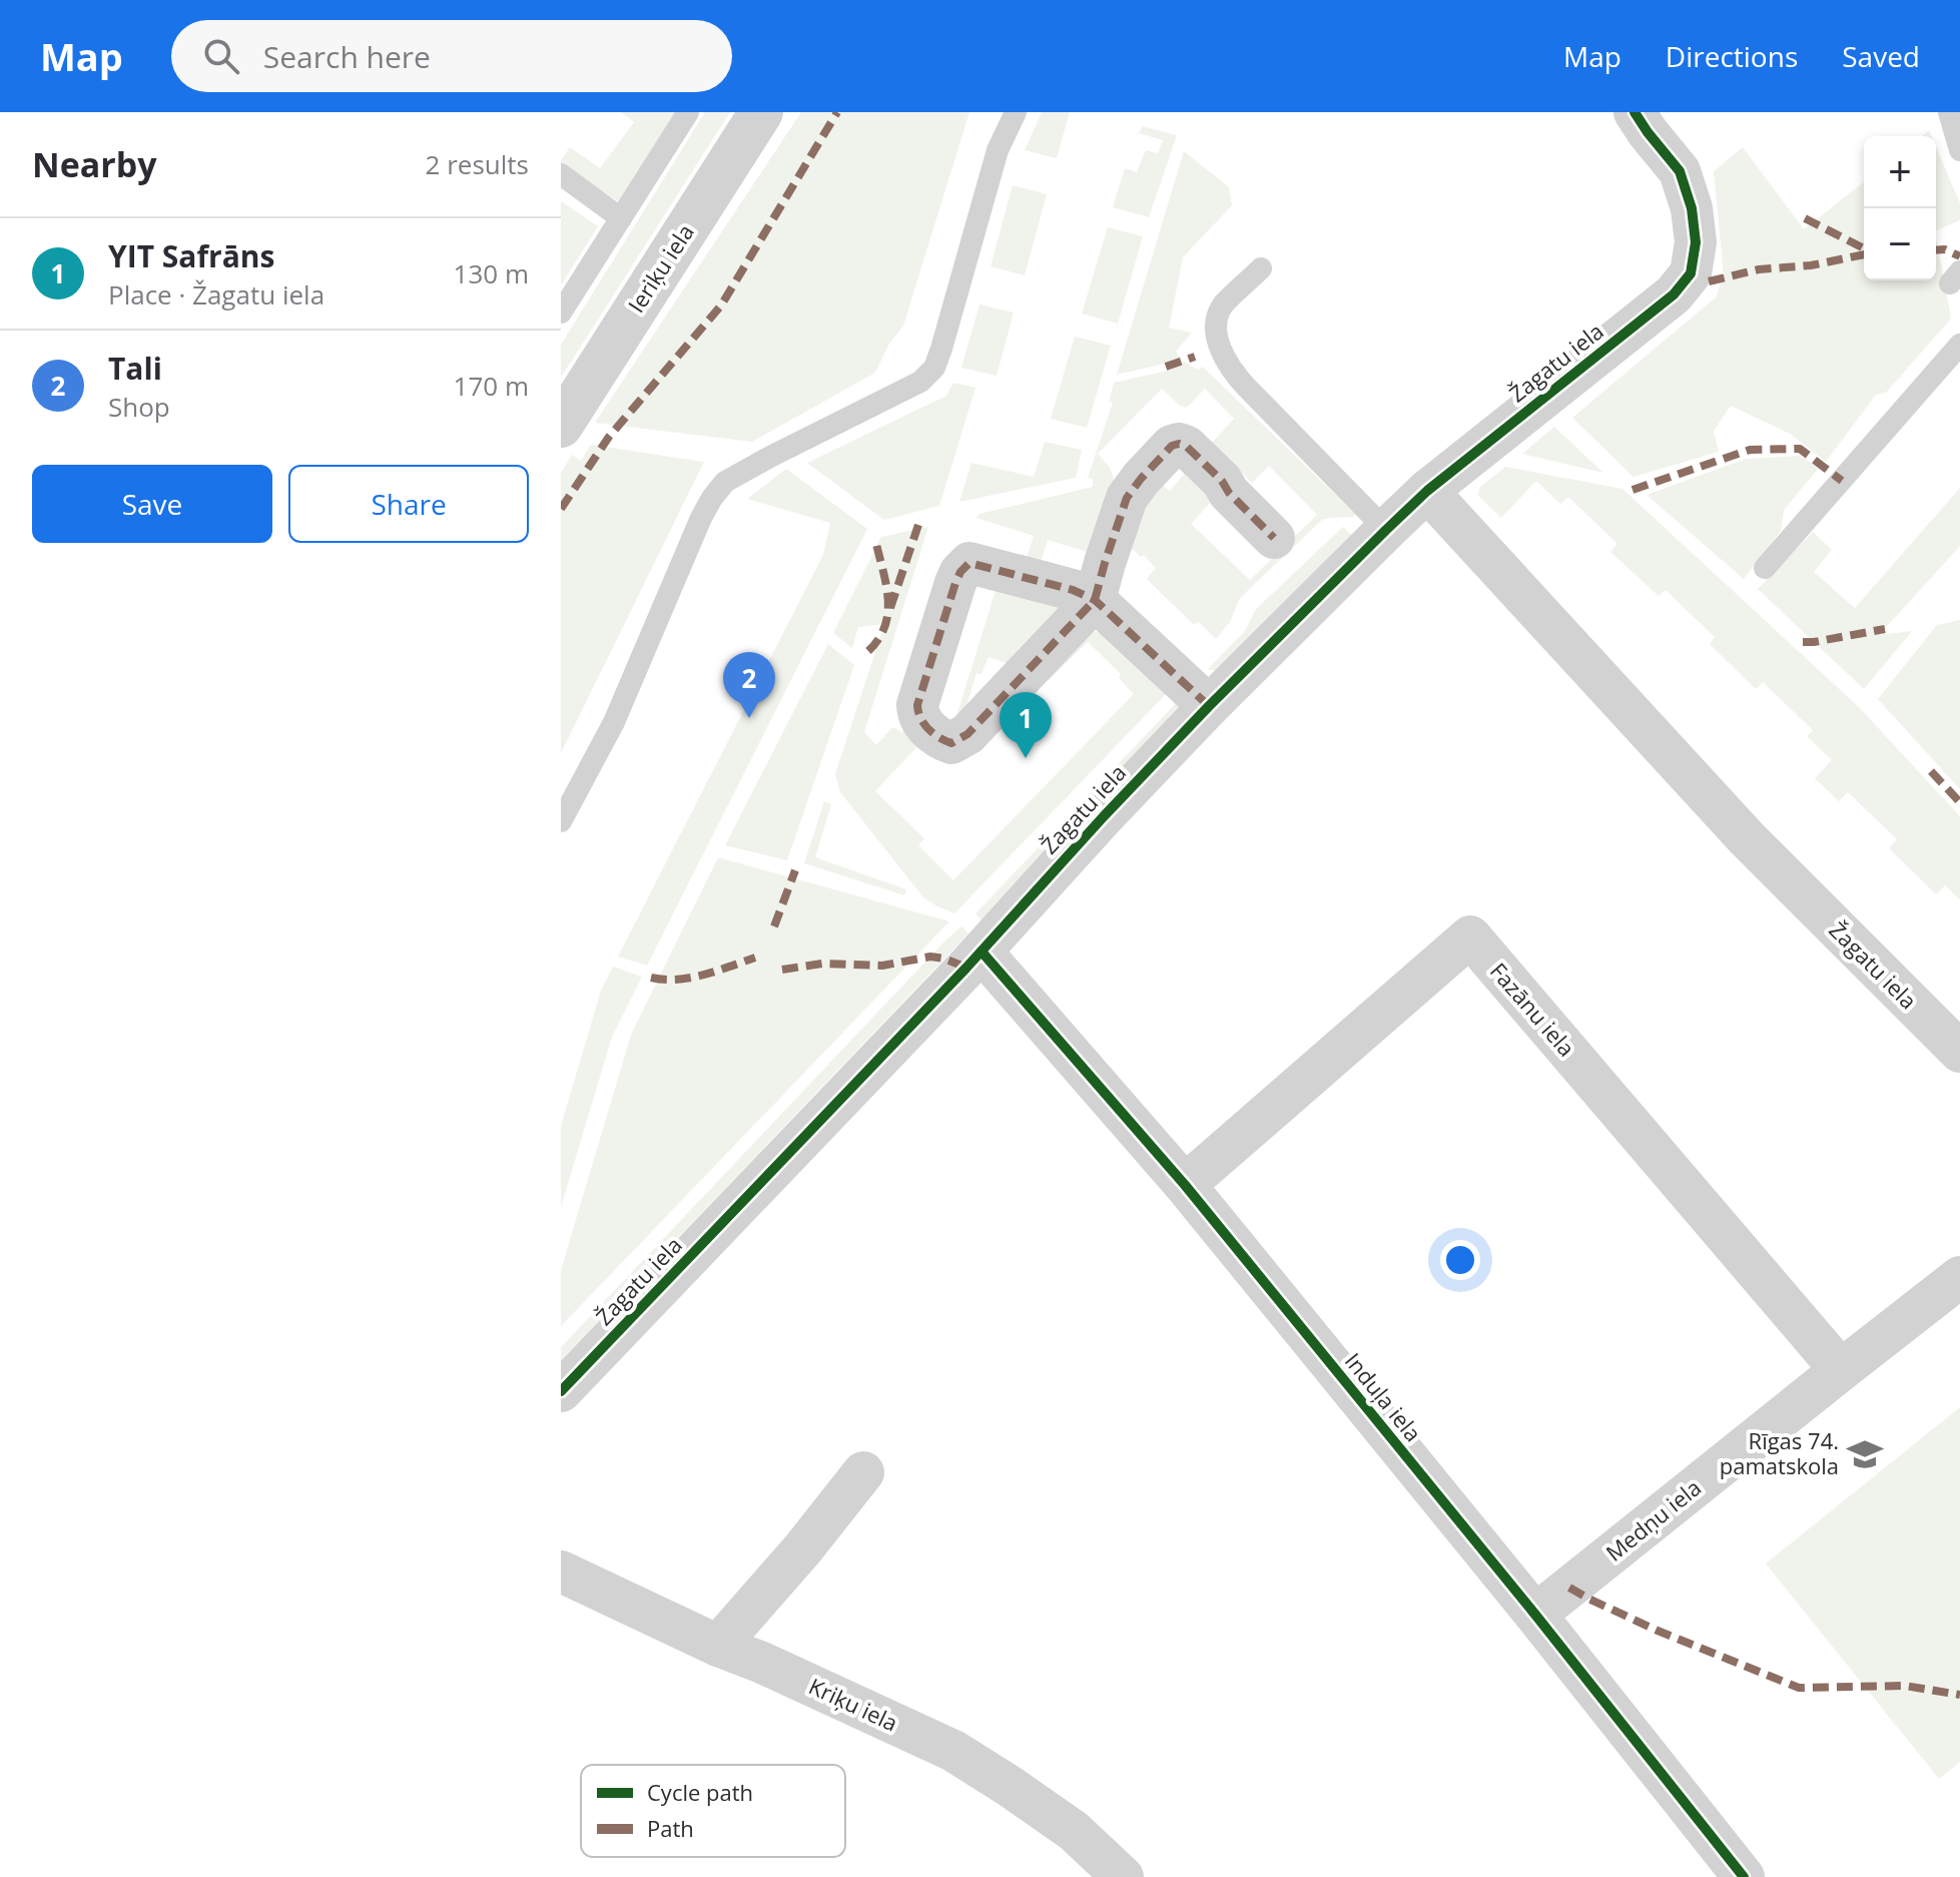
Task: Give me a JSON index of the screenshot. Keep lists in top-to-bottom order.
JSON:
{
  "streets": {
    "street": [
      "Ieriķu iela",
      "Žagatu iela",
      "Fazānu iela",
      "Induļa iela",
      "Medņu iela",
      "Kriķu iela"
    ]
  },
  "crossings": [
    ["Žagatu iela", "Induļa iela"],
    ["Fazānu iela", "Induļa iela"],
    ["Fazānu iela", "Medņu iela"],
    ["Induļa iela", "Medņu iela"]
  ],
  "places": {
    "school or university": ["Rīgas 74. pamatskola"]
  },
  "legend": ["Cycle path", "Path"],
  "page": {
    "header": "Map",
    "search": "Search here",
    "nav": ["Map", "Directions", "Saved"],
    "heading": ["Nearby", "2 results"],
    "map_buttons": ["+", "−"],
    "list": [
      {
        "mark": "1",
        "name": "YIT Safrāns",
        "note": "Place · Žagatu iela",
        "value": "130 m"
      },
      {
        "mark": "2",
        "name": "Tali",
        "note": "Shop",
        "value": "170 m"
      }
    ],
    "buttons": ["Save", "Share"],
    "pins": ["2", "1"]
  }
}
